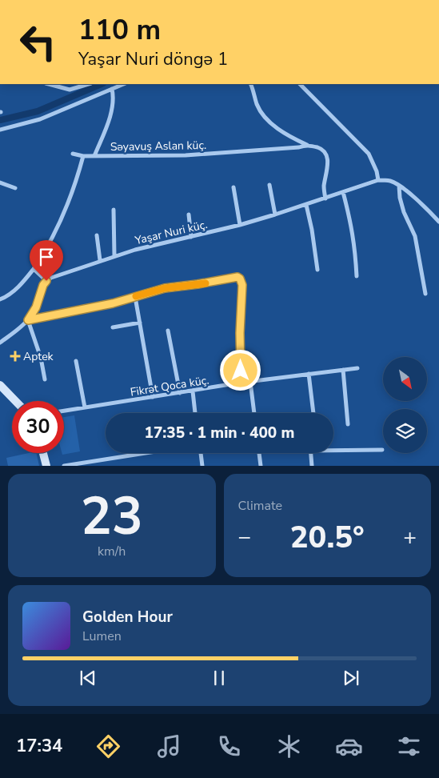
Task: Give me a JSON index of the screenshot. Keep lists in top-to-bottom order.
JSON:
{
  "streets": {
    "street": ["Səyavuş Aslan küç.", "Yaşar Nuri küç.", "Fikrət Qoca küç."]
  },
  "places": {
    "health": ["Aptek"]
  },
  "north": "bottom right",
  "page": {
    "turn": ["110 m", "Yaşar Nuri döngə 1"],
    "limit": "30",
    "trip": "17:35 · 1 min · 400 m",
    "tile": [
      ["23", "km/h"],
      "Climate"
    ],
    "heat": ["−", "20.5°", "+"],
    "song": ["Golden Hour", "Lumen"],
    "tabs": "17:34"
  }
}
